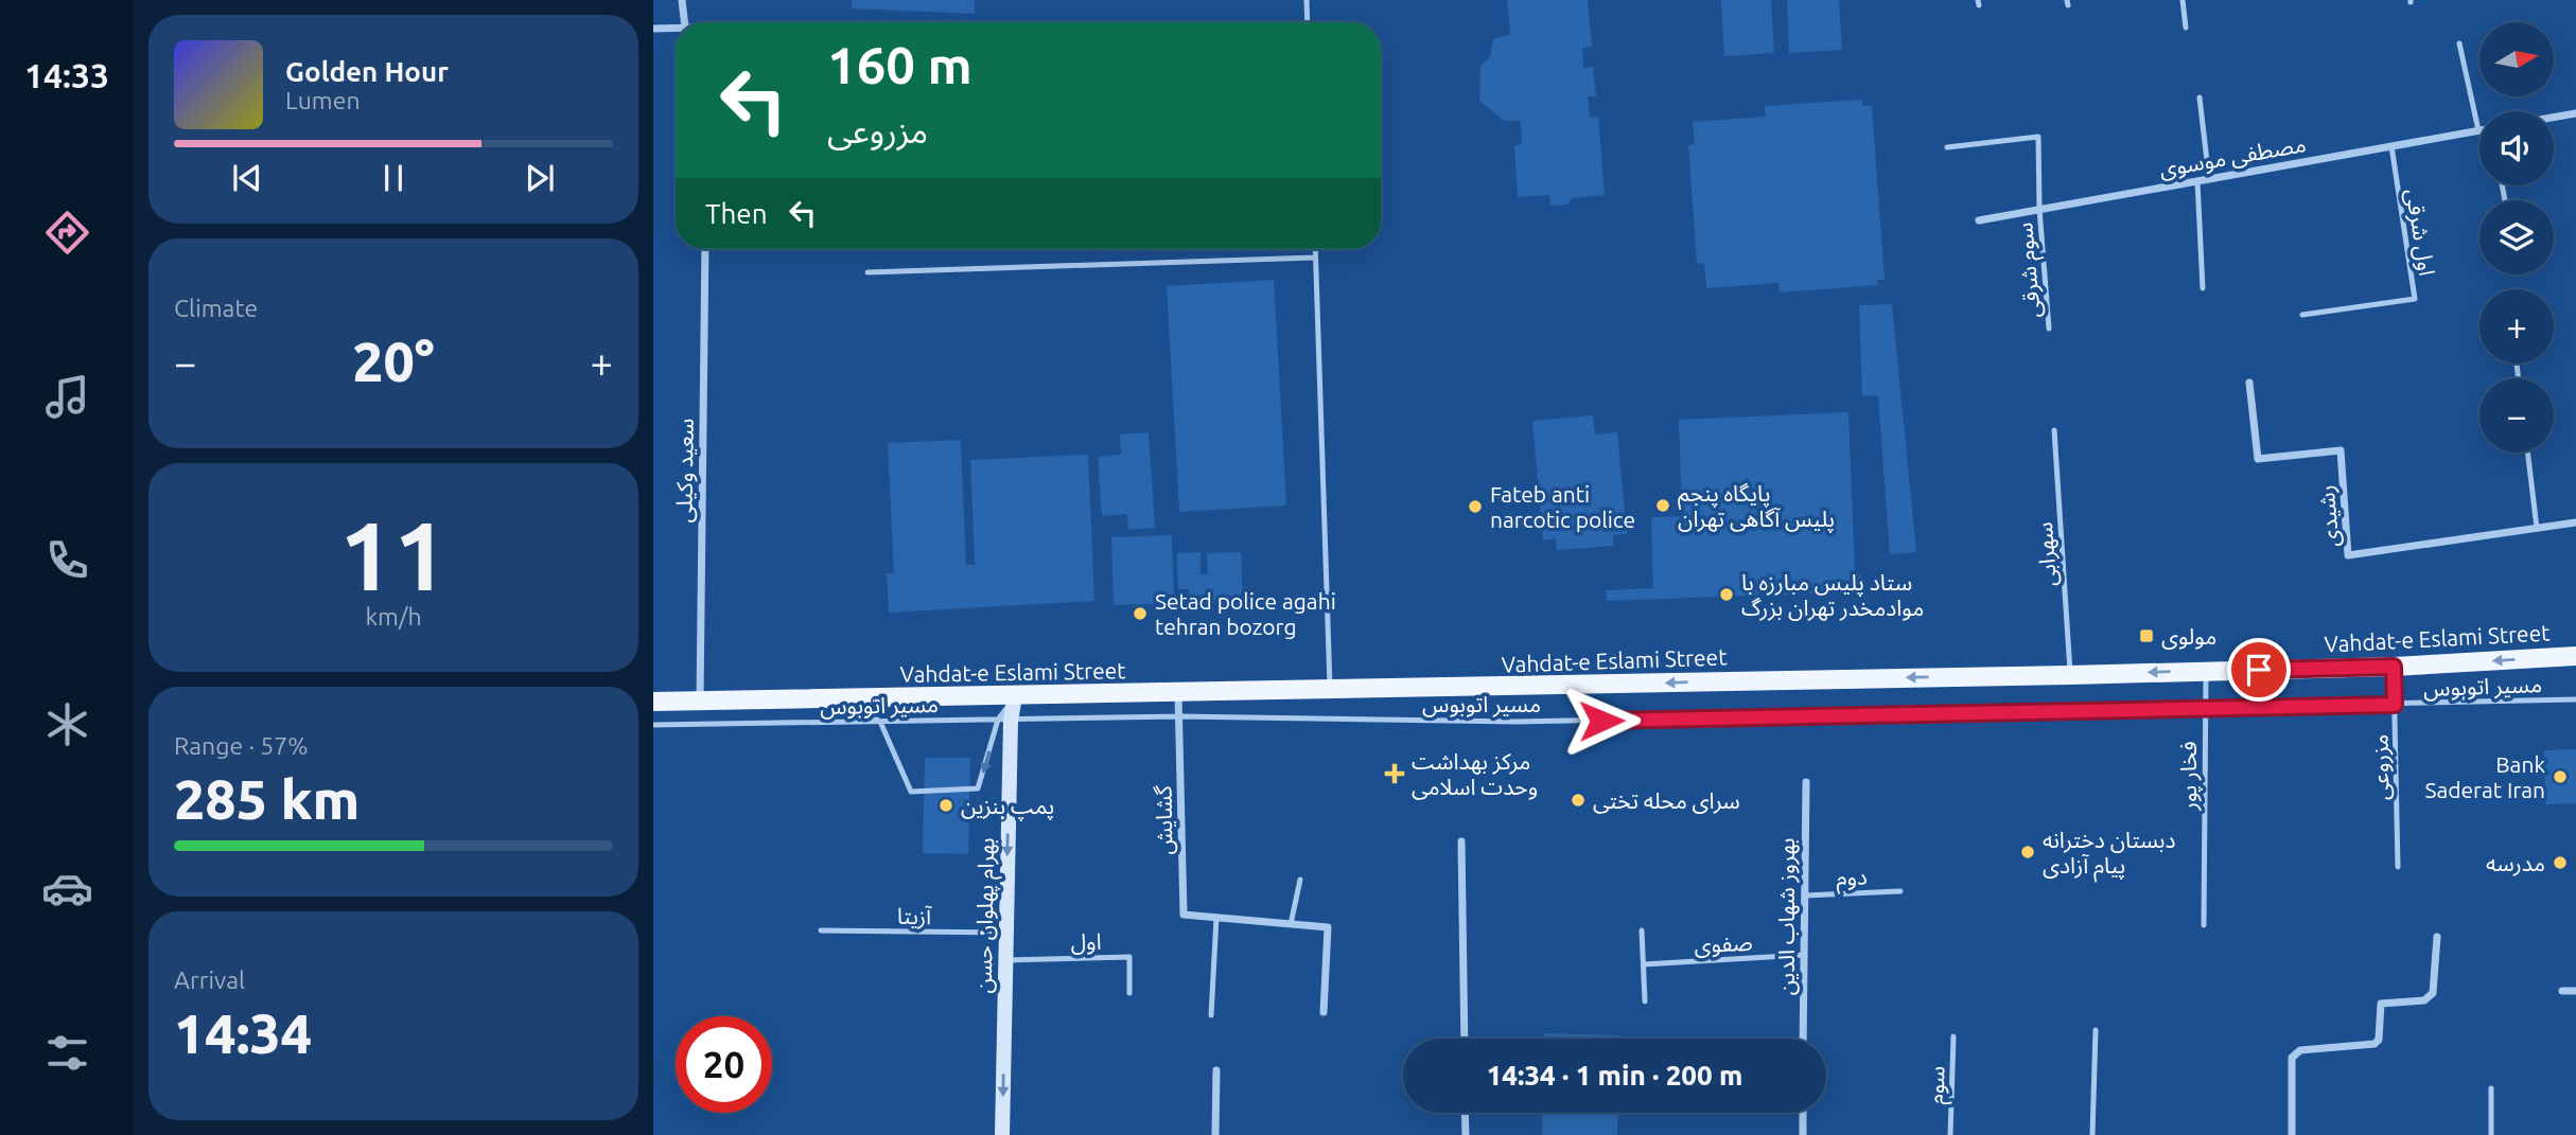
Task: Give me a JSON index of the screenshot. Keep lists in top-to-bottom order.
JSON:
{
  "streets": {
    "main road": ["Vahdat-e Eslami Street"],
    "street": [
      "مصطفی موسوی",
      "سعید وکیلی",
      "رشیدی",
      "گشایش",
      "بهرام پهلوان حسن",
      "بهروز شهاب الدین"
    ],
    "lane": [
      "اول شرقی",
      "سوم شرقی",
      "سهرابی",
      "مسیر اتوبوس",
      "مزروعی",
      "فخار پور",
      "دوم",
      "آزیتا",
      "اول",
      "صفوی",
      "سوم"
    ]
  },
  "crossings": [
    ["مصطفی موسوی", "اول شرقی"],
    ["مصطفی موسوی", "سوم شرقی"],
    ["سعید وکیلی", "Vahdat-e Eslami Street"],
    ["سهرابی", "Vahdat-e Eslami Street"],
    ["Vahdat-e Eslami Street", "مزروعی"],
    ["Vahdat-e Eslami Street", "فخار پور"],
    ["Vahdat-e Eslami Street", "گشایش"],
    ["Vahdat-e Eslami Street", "بهرام پهلوان حسن"],
    ["مسیر اتوبوس", "مزروعی"],
    ["مسیر اتوبوس", "فخار پور"],
    ["مسیر اتوبوس", "گشایش"],
    ["مسیر اتوبوس", "بهرام پهلوان حسن"],
    ["دوم", "بهروز شهاب الدین"],
    ["آزیتا", "بهرام پهلوان حسن"],
    ["بهرام پهلوان حسن", "اول"],
    ["بهروز شهاب الدین", "صفوی"]
  ],
  "one_way": ["Vahdat-e Eslami Street", "بهرام پهلوان حسن"],
  "places": {
    "other": [
      "پایگاه پنجم پلیس آگاهی تهران",
      "Fateb anti narcotic police",
      "ستاد پلیس مبارزه با موادمخدر تهران بزرگ",
      "Setad police agahi tehran bozorg",
      "Bank Saderat Iran",
      "سرای محله تختی",
      "پمپ بنزین",
      "دبستان دخترانه پیام آزادی",
      "مدرسه"
    ],
    "transit": ["مولوی"],
    "health": ["مرکز بهداشت وحدت اسلامی"]
  },
  "north": "right",
  "page": {
    "tabs": "14:33",
    "map_buttons": ["+", "−"],
    "turn": ["160 m", "مزروعی"],
    "song": ["Golden Hour", "Lumen"],
    "then": "Then",
    "tile": [
      "Climate",
      ["11", "km/h"],
      ["Range · 57%", "285 km"],
      ["Arrival", "14:34"]
    ],
    "heat": ["−", "20°", "+"],
    "limit": "20",
    "trip": "14:34 · 1 min · 200 m"
  }
}
